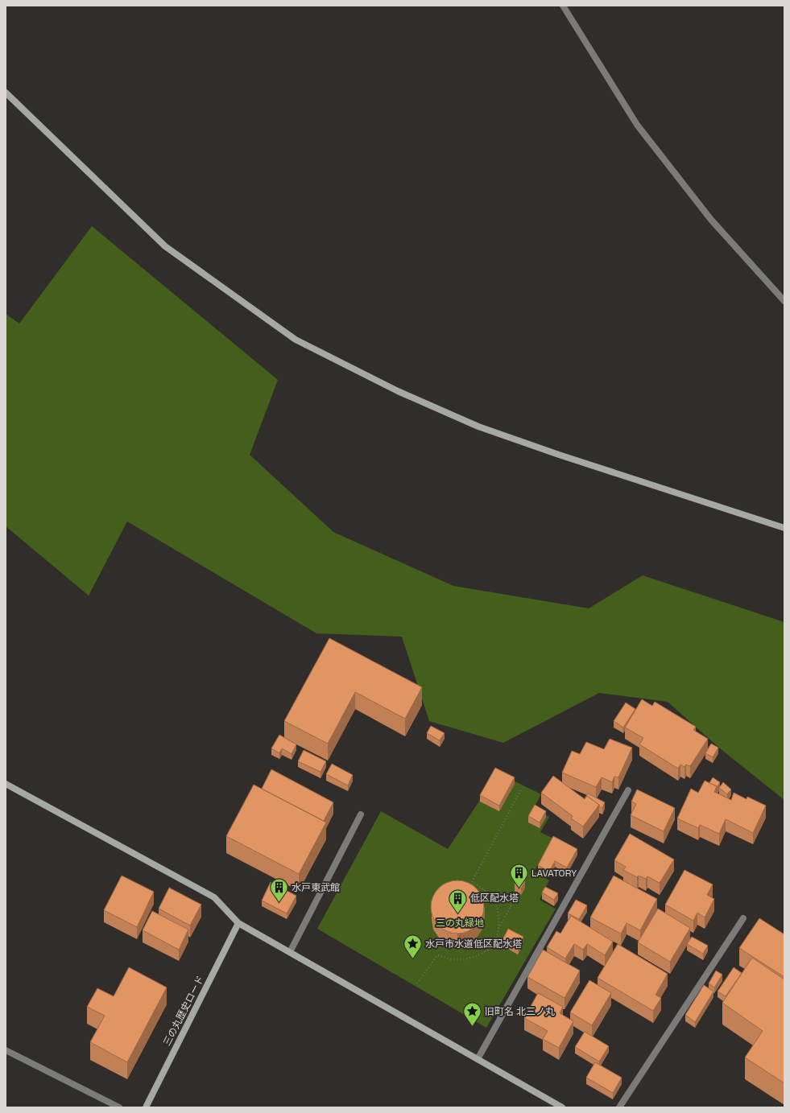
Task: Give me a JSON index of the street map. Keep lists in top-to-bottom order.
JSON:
{
  "streets": {
    "street": ["三の丸歴史ロード"]
  },
  "parks": ["三の丸緑地"],
  "places": {
    "building": ["LAVATORY", "水戸東武館", "低区配水塔"],
    "place": ["水戸市水道低区配水塔", "旧町名 北三ノ丸"]
  }
}
